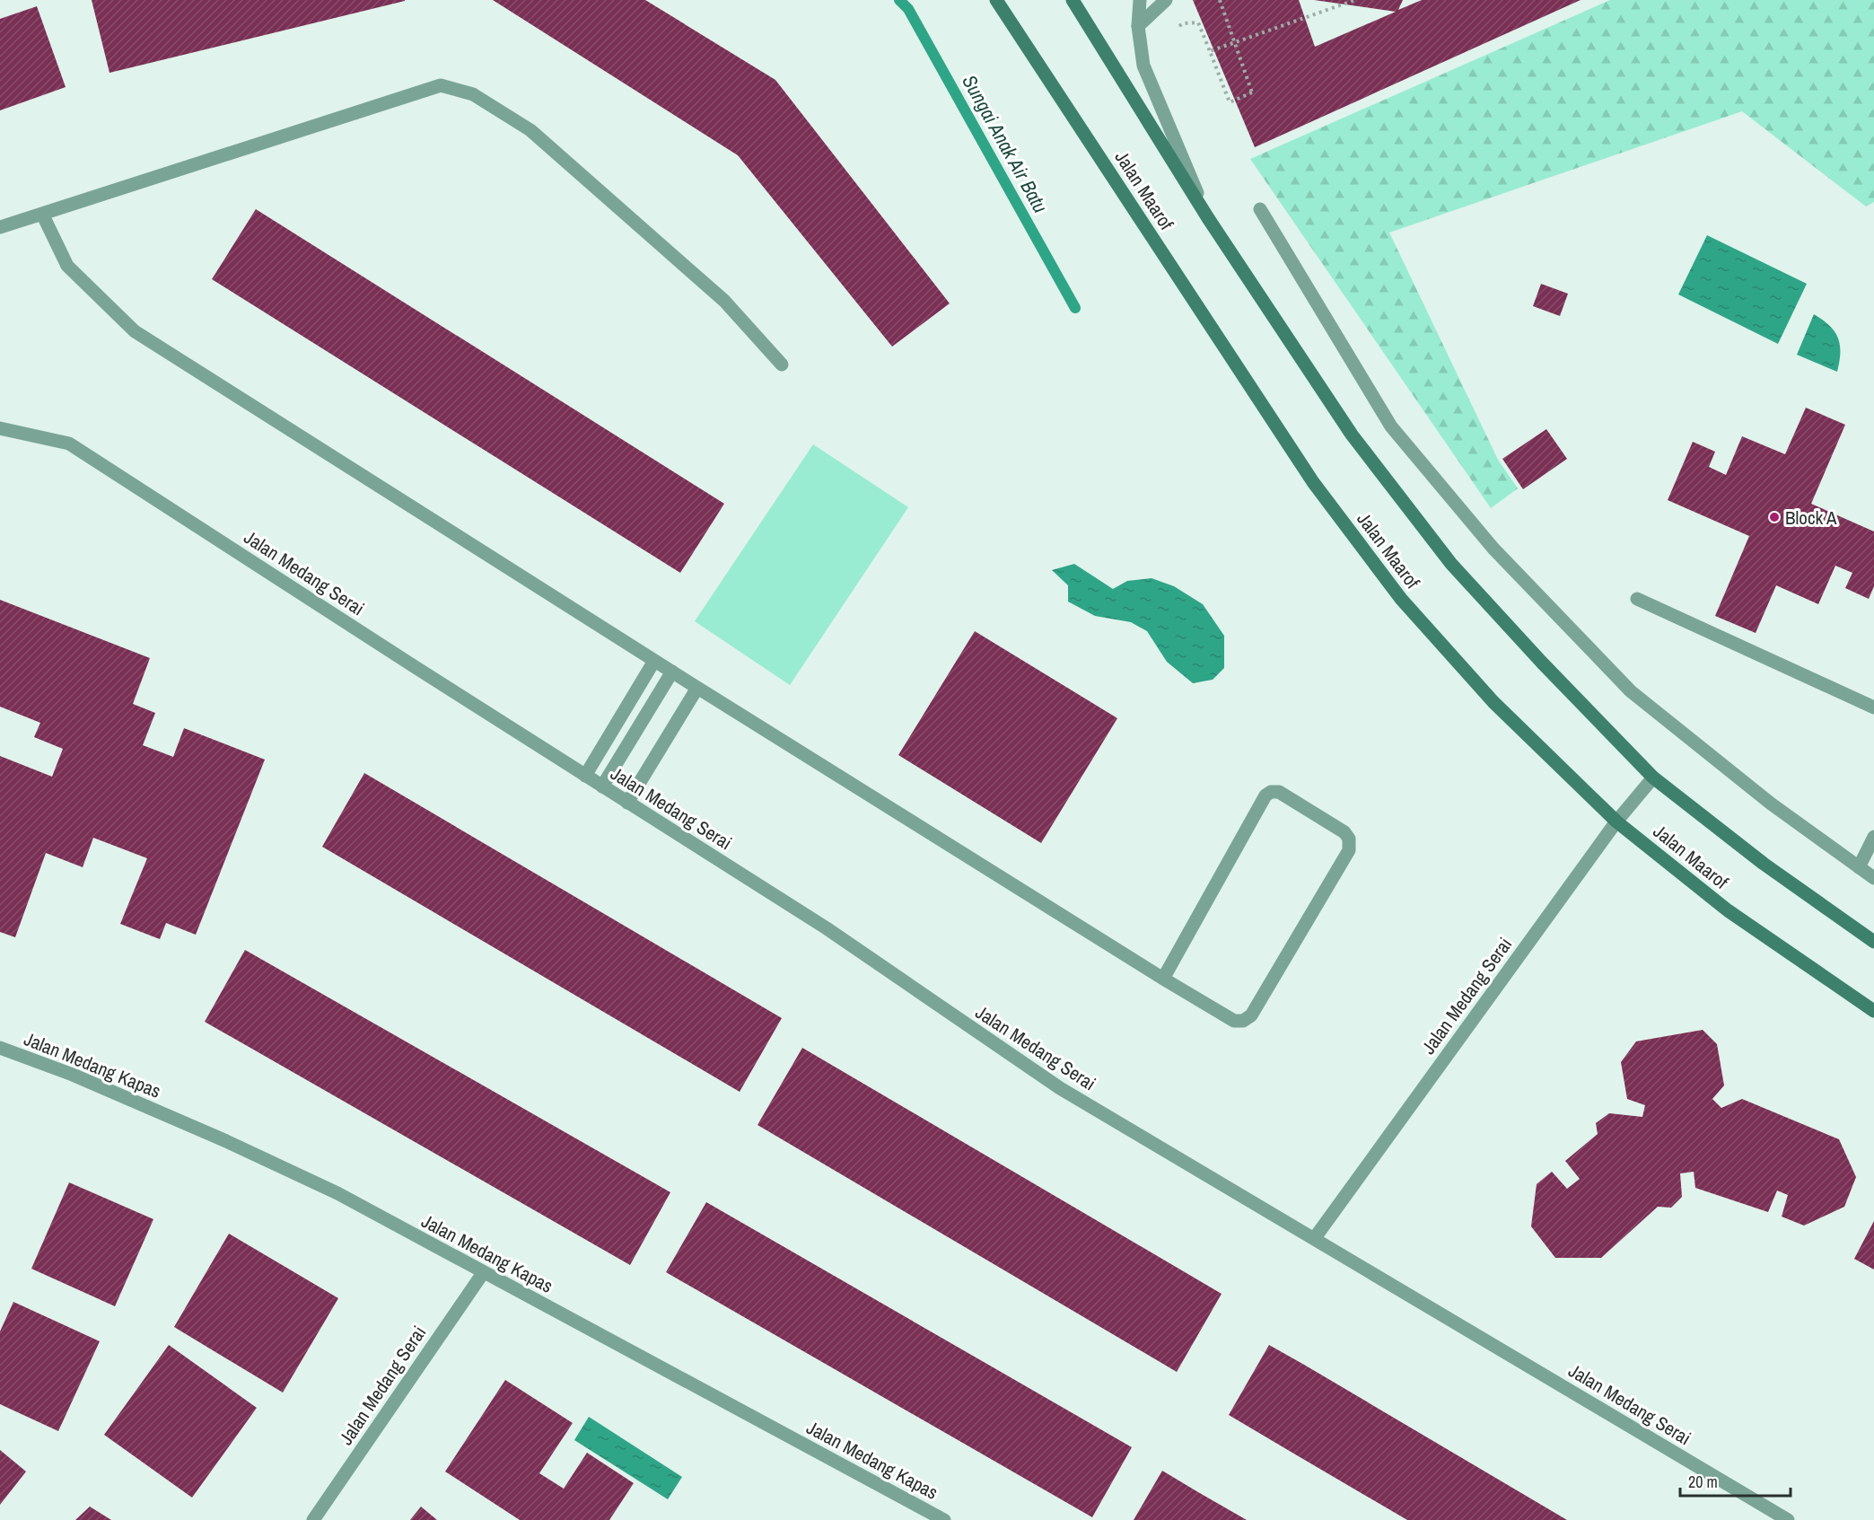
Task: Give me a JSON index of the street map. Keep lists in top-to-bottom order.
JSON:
{
  "streets": {
    "main road": ["Jalan Maarof"],
    "street": ["Jalan Medang Serai", "Jalan Medang Kapas"]
  },
  "crossings": [
    ["Jalan Maarof", "Jalan Medang Serai"],
    ["Jalan Medang Serai", "Jalan Medang Kapas"]
  ],
  "water": ["Sungai Anak Air Batu"],
  "places": ["Block A"],
  "scale_bar": "20 m"
}
